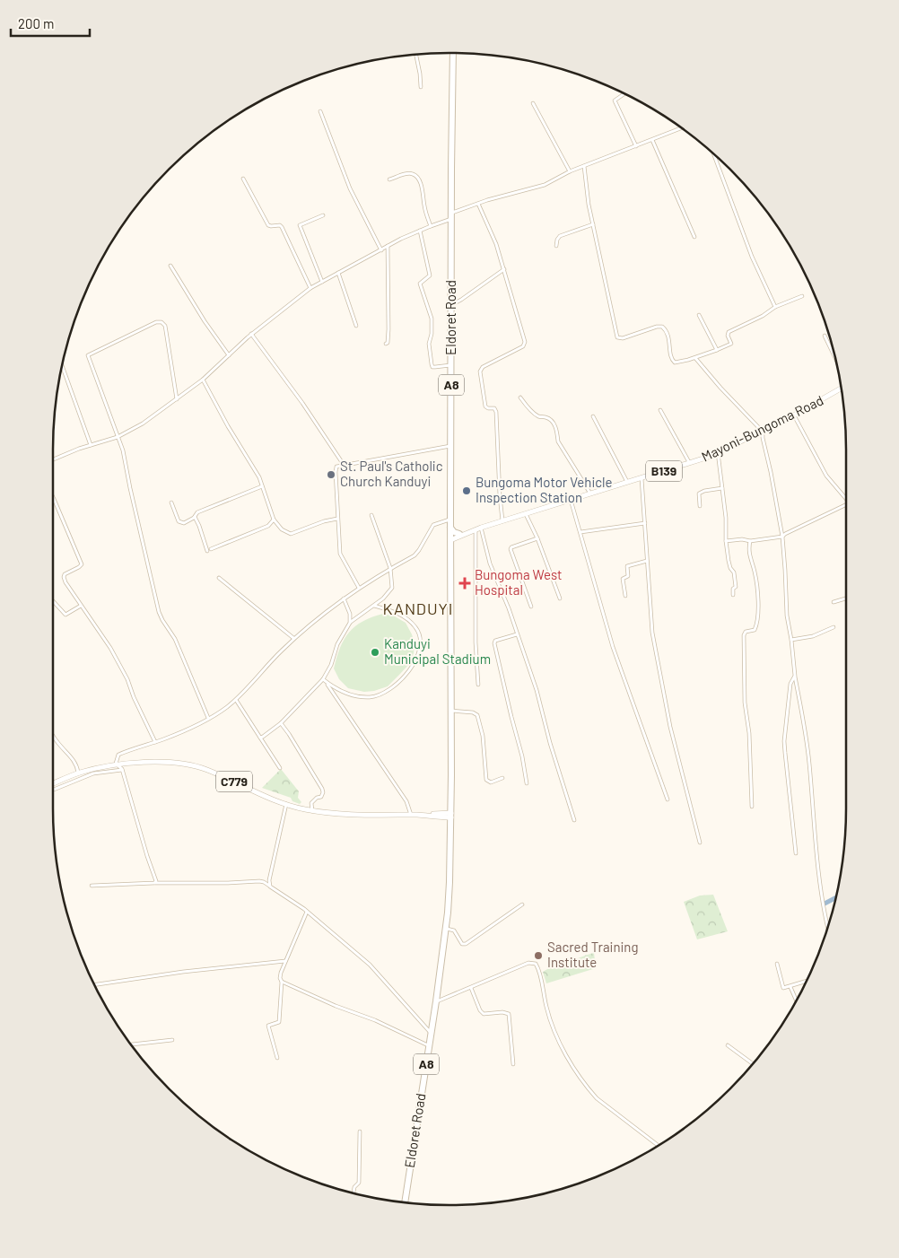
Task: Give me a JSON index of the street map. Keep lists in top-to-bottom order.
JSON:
{
  "streets": {
    "highway": ["Eldoret Road", "A8"],
    "main road": ["Mayoni-Bungoma Road", "B139", "C779"]
  },
  "crossings": [
    ["Eldoret Road", "C779"]
  ],
  "districts": ["KANDUYI"],
  "places": {
    "other": [
      "St. Paul's Catholic Church Kanduyi",
      "Bungoma Motor Vehicle Inspection Station",
      "Kanduyi Municipal Stadium",
      "Sacred Training Institute"
    ],
    "health": ["Bungoma West Hospital"]
  },
  "scale_bar": "200 m"
}
